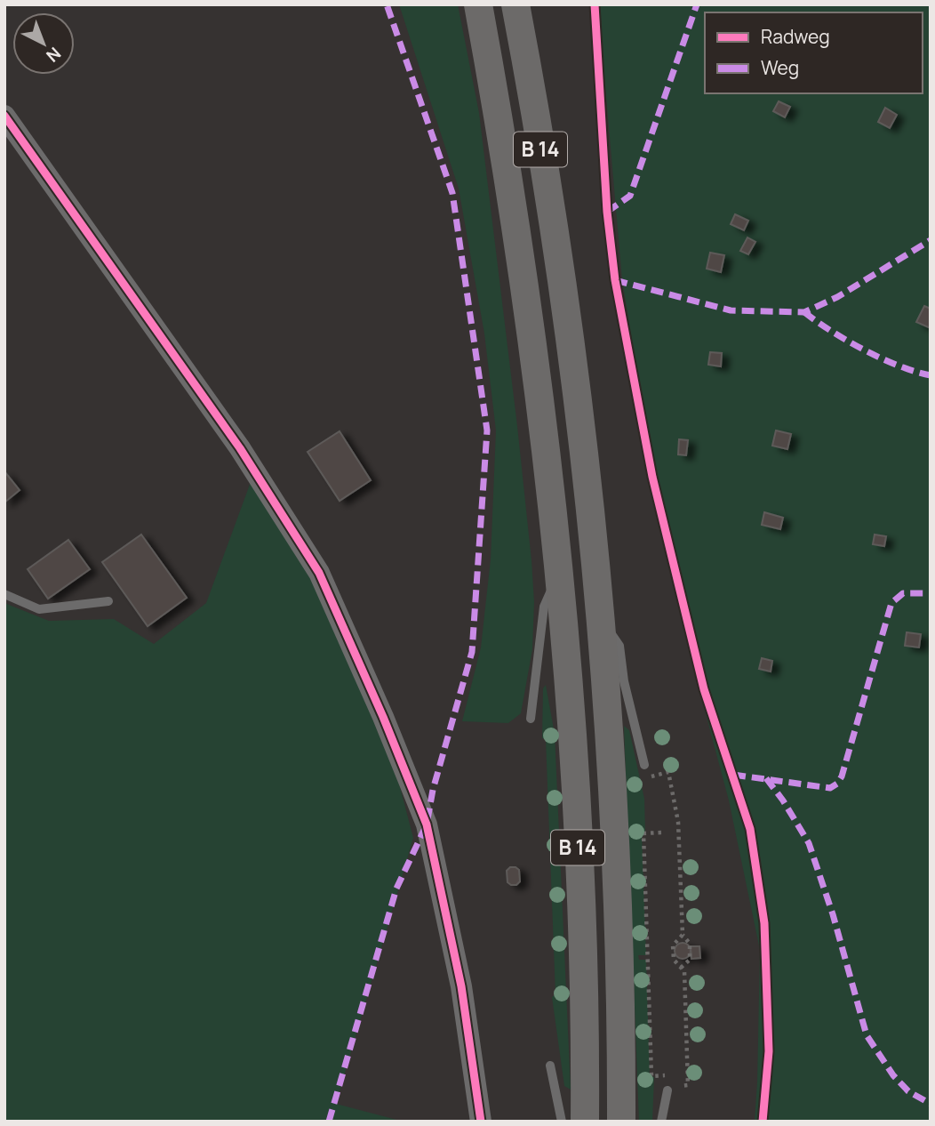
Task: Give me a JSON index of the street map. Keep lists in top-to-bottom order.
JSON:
{
  "streets": {
    "highway": ["B 14"]
  },
  "legend": ["Radweg", "Weg"],
  "north": "bottom right"
}
